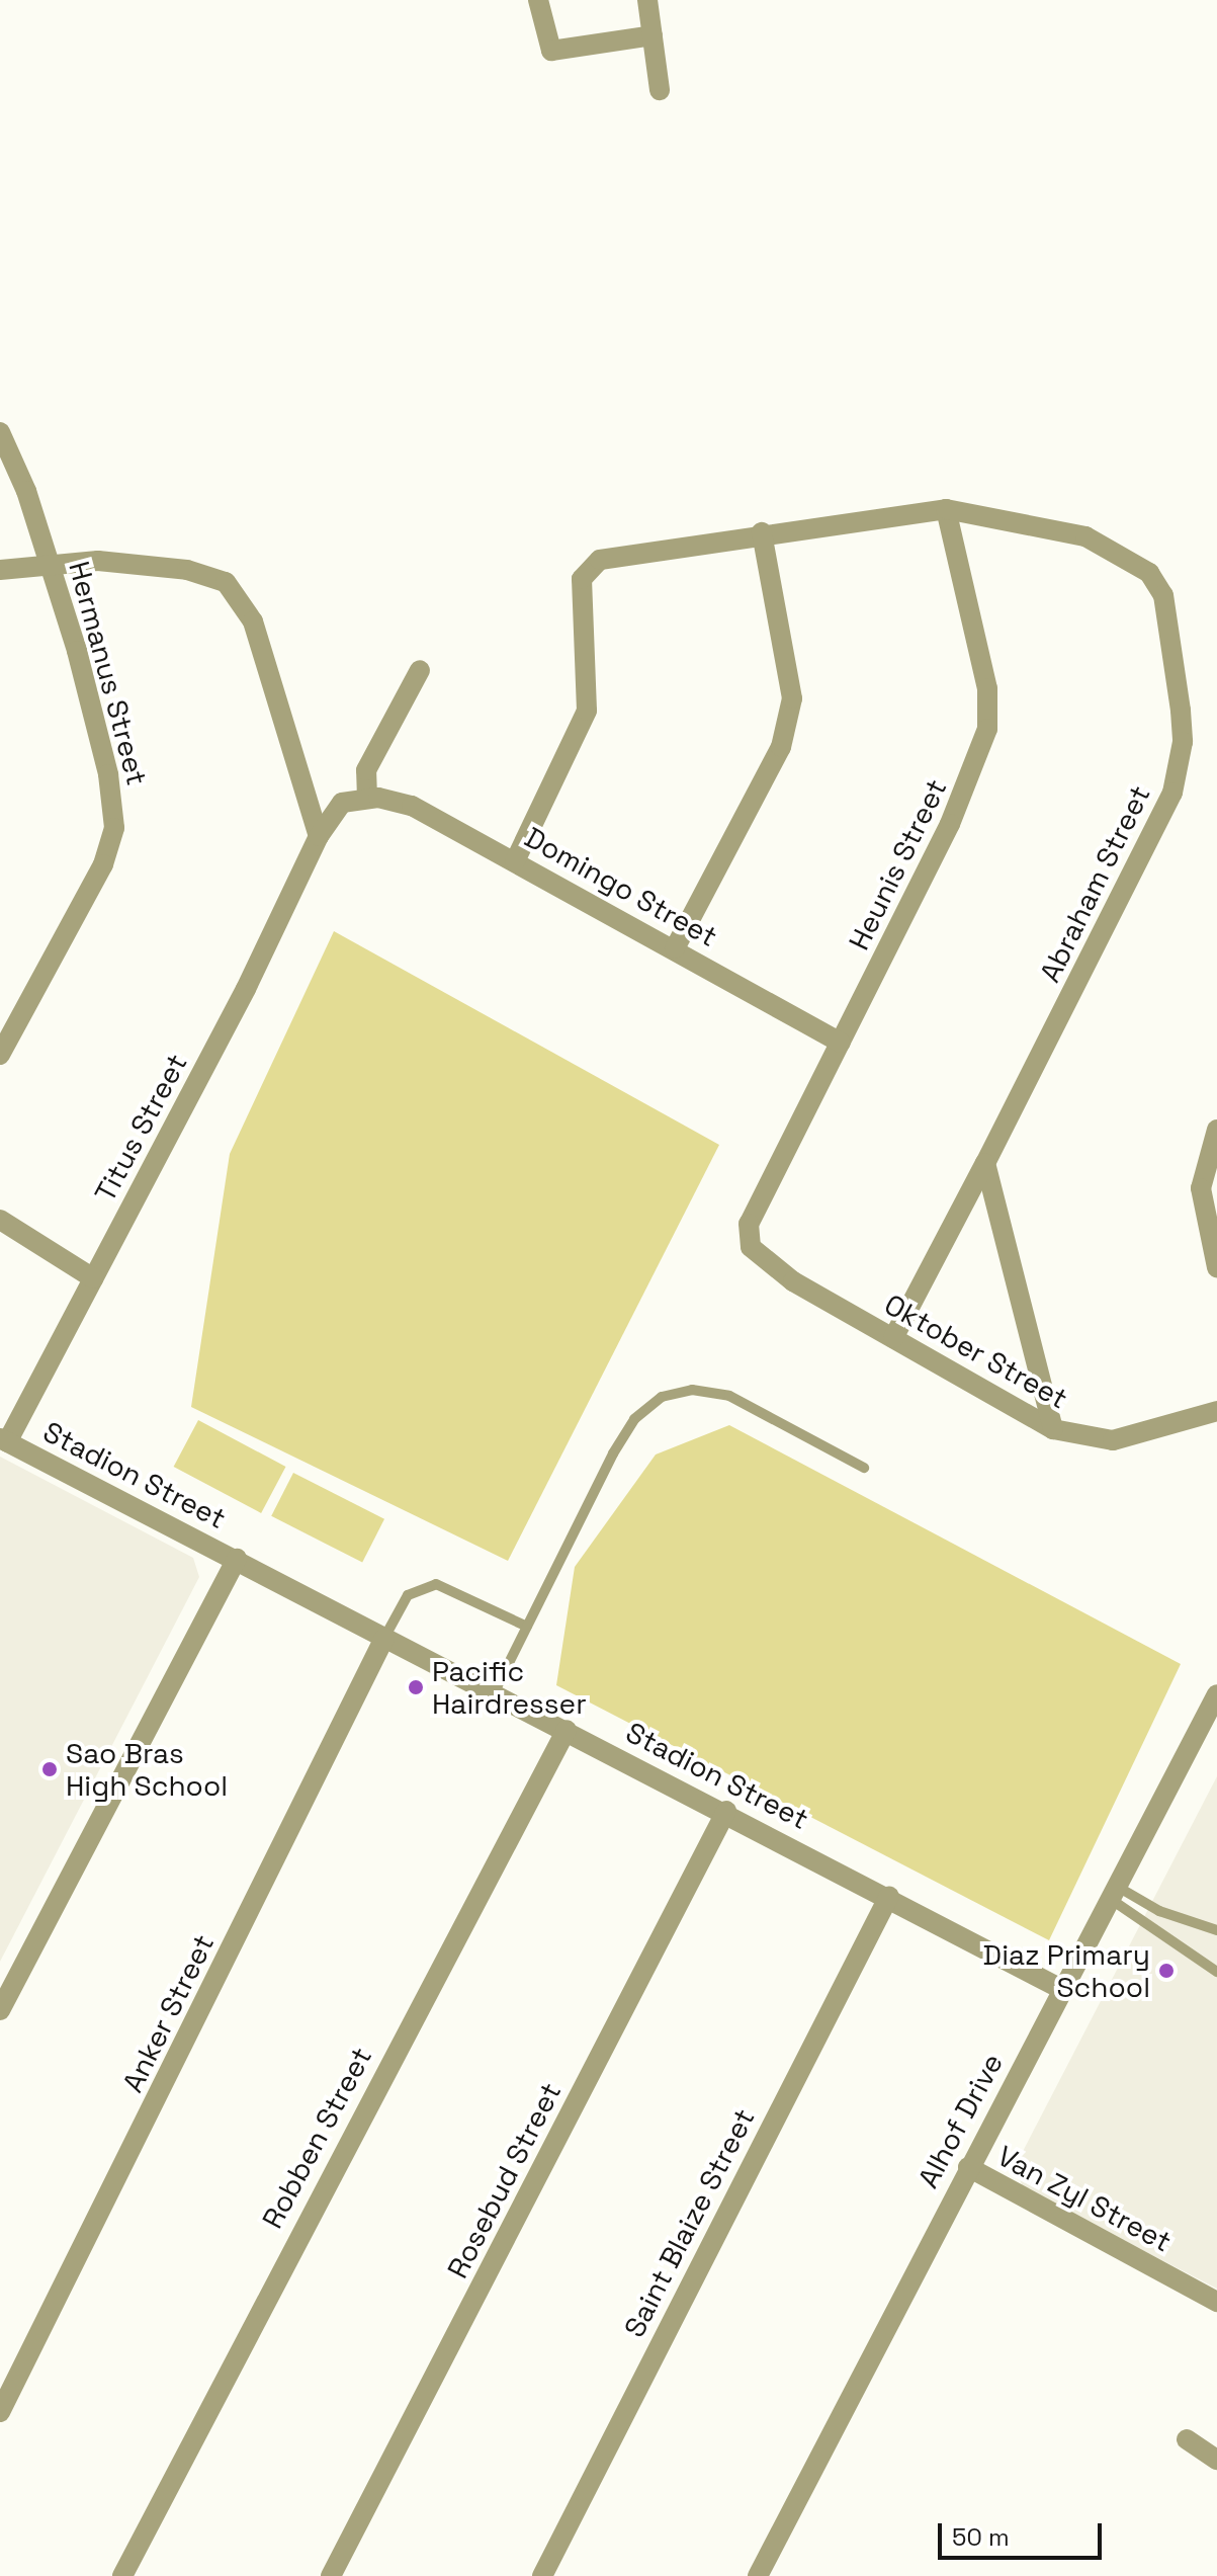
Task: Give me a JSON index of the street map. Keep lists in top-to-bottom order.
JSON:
{
  "streets": {
    "street": [
      "Hermanus Street",
      "Heunis Street",
      "Abraham Street",
      "Domingo Street",
      "Titus Street",
      "Oktober Street",
      "Stadion Street",
      "Anker Street",
      "Alhof Drive",
      "Robben Street",
      "Rosebud Street",
      "Van Zyl Street",
      "Saint Blaize Street"
    ]
  },
  "crossings": [
    ["Heunis Street", "Abraham Street"],
    ["Heunis Street", "Domingo Street"],
    ["Heunis Street", "Oktober Street"],
    ["Abraham Street", "Domingo Street"],
    ["Abraham Street", "Oktober Street"],
    ["Domingo Street", "Titus Street"],
    ["Titus Street", "Stadion Street"],
    ["Stadion Street", "Anker Street"],
    ["Stadion Street", "Alhof Drive"],
    ["Stadion Street", "Robben Street"],
    ["Stadion Street", "Rosebud Street"],
    ["Stadion Street", "Saint Blaize Street"],
    ["Alhof Drive", "Van Zyl Street"]
  ],
  "places": ["Pacific Hairdresser", "Sao Bras High School", "Diaz Primary School"],
  "scale_bar": "50 m"
}
